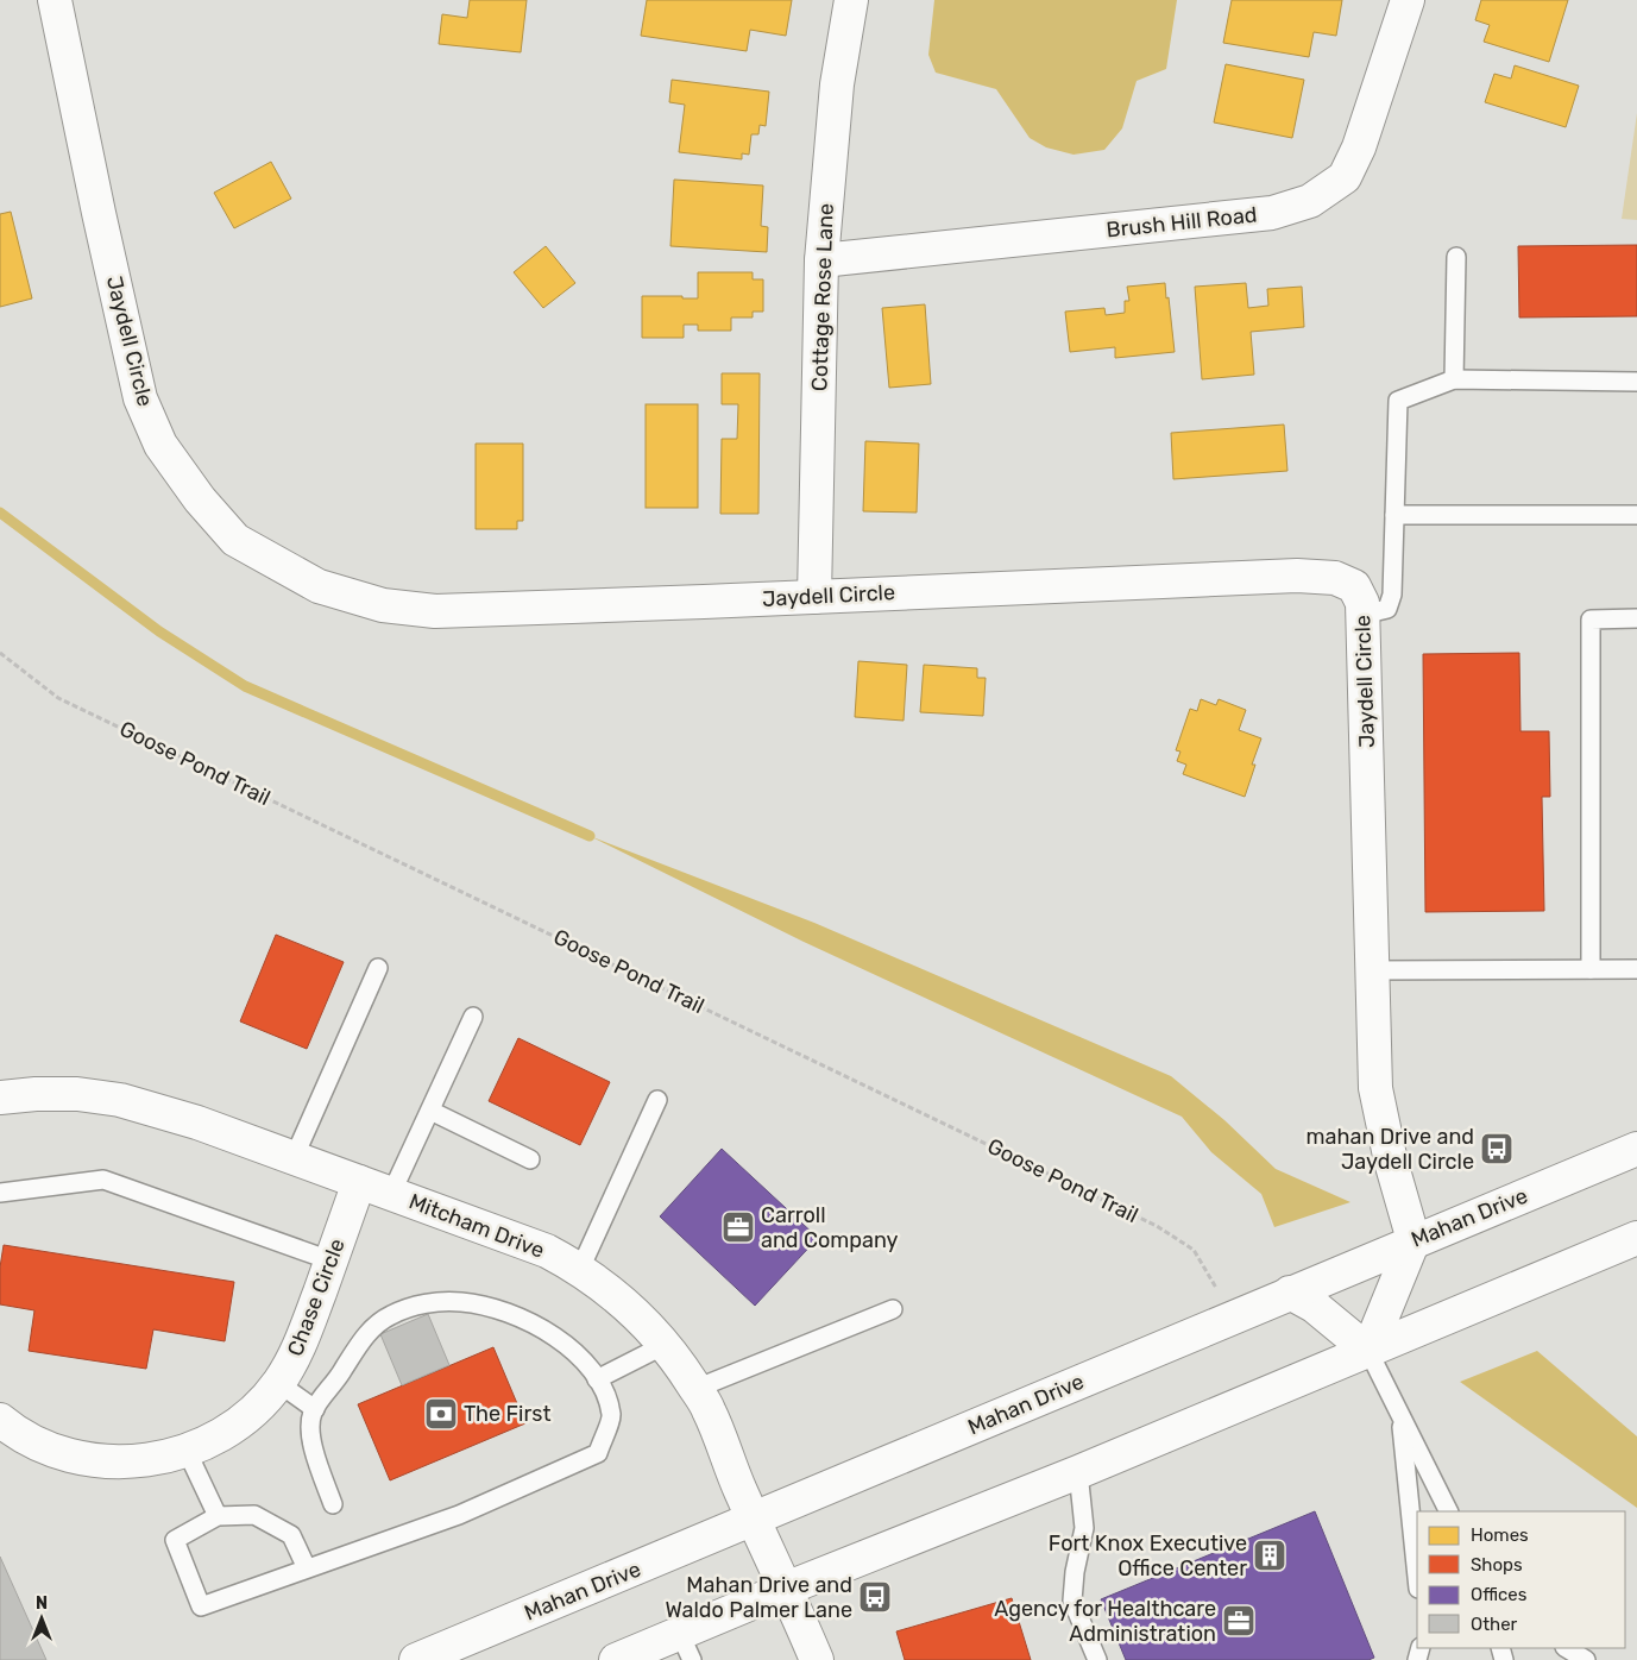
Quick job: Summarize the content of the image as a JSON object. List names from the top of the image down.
{
  "streets": {
    "street": [
      "Brush Hill Road",
      "Cottage Rose Lane",
      "Jaydell Circle",
      "Mahan Drive",
      "Mitcham Drive",
      "Chase Circle"
    ],
    "path": ["Goose Pond Trail"]
  },
  "crossings": [
    ["Brush Hill Road", "Cottage Rose Lane"],
    ["Cottage Rose Lane", "Jaydell Circle"],
    ["Jaydell Circle", "Mahan Drive"],
    ["Goose Pond Trail", "Mahan Drive"],
    ["Mahan Drive", "Mitcham Drive"],
    ["Mitcham Drive", "Chase Circle"]
  ],
  "places": {
    "bus stop": ["mahan Drive and Jaydell Circle", "Mahan Drive and Waldo Palmer Lane"],
    "office": ["Carroll and Company", "Agency for Healthcare Administration"],
    "bank": ["The First"],
    "building": ["Fort Knox Executive Office Center"]
  },
  "legend": [
    "Homes",
    "Shops",
    "Offices",
    "Other"
  ],
  "north": "top"
}
